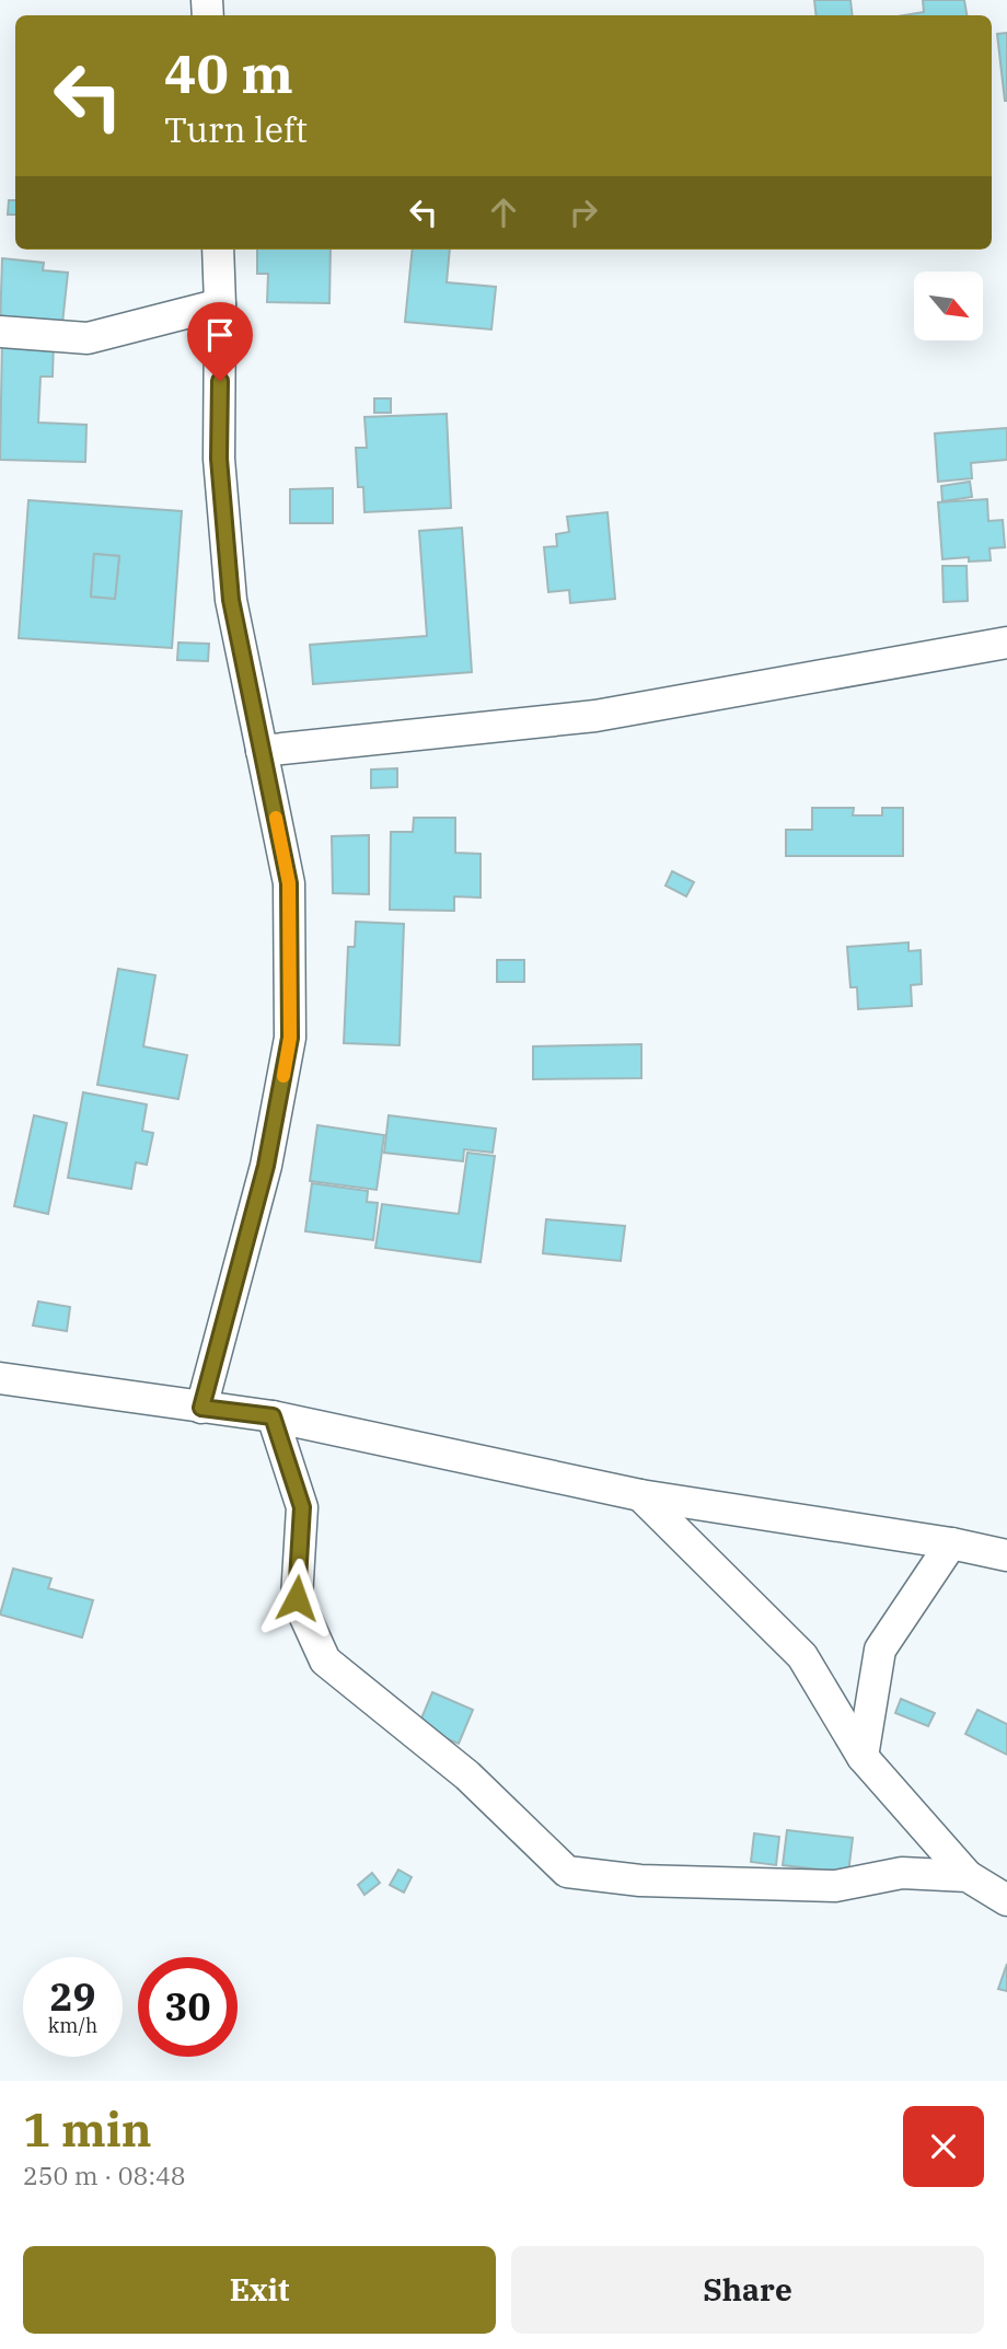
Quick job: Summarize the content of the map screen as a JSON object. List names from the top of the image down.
{
  "north": "bottom right",
  "page": {
    "turn": ["40 m", "Turn left"],
    "speed": "29 km/h",
    "limit": "30",
    "heading": ["1 min", "250 m · 08:48"],
    "buttons": ["Exit", "Share"]
  }
}
